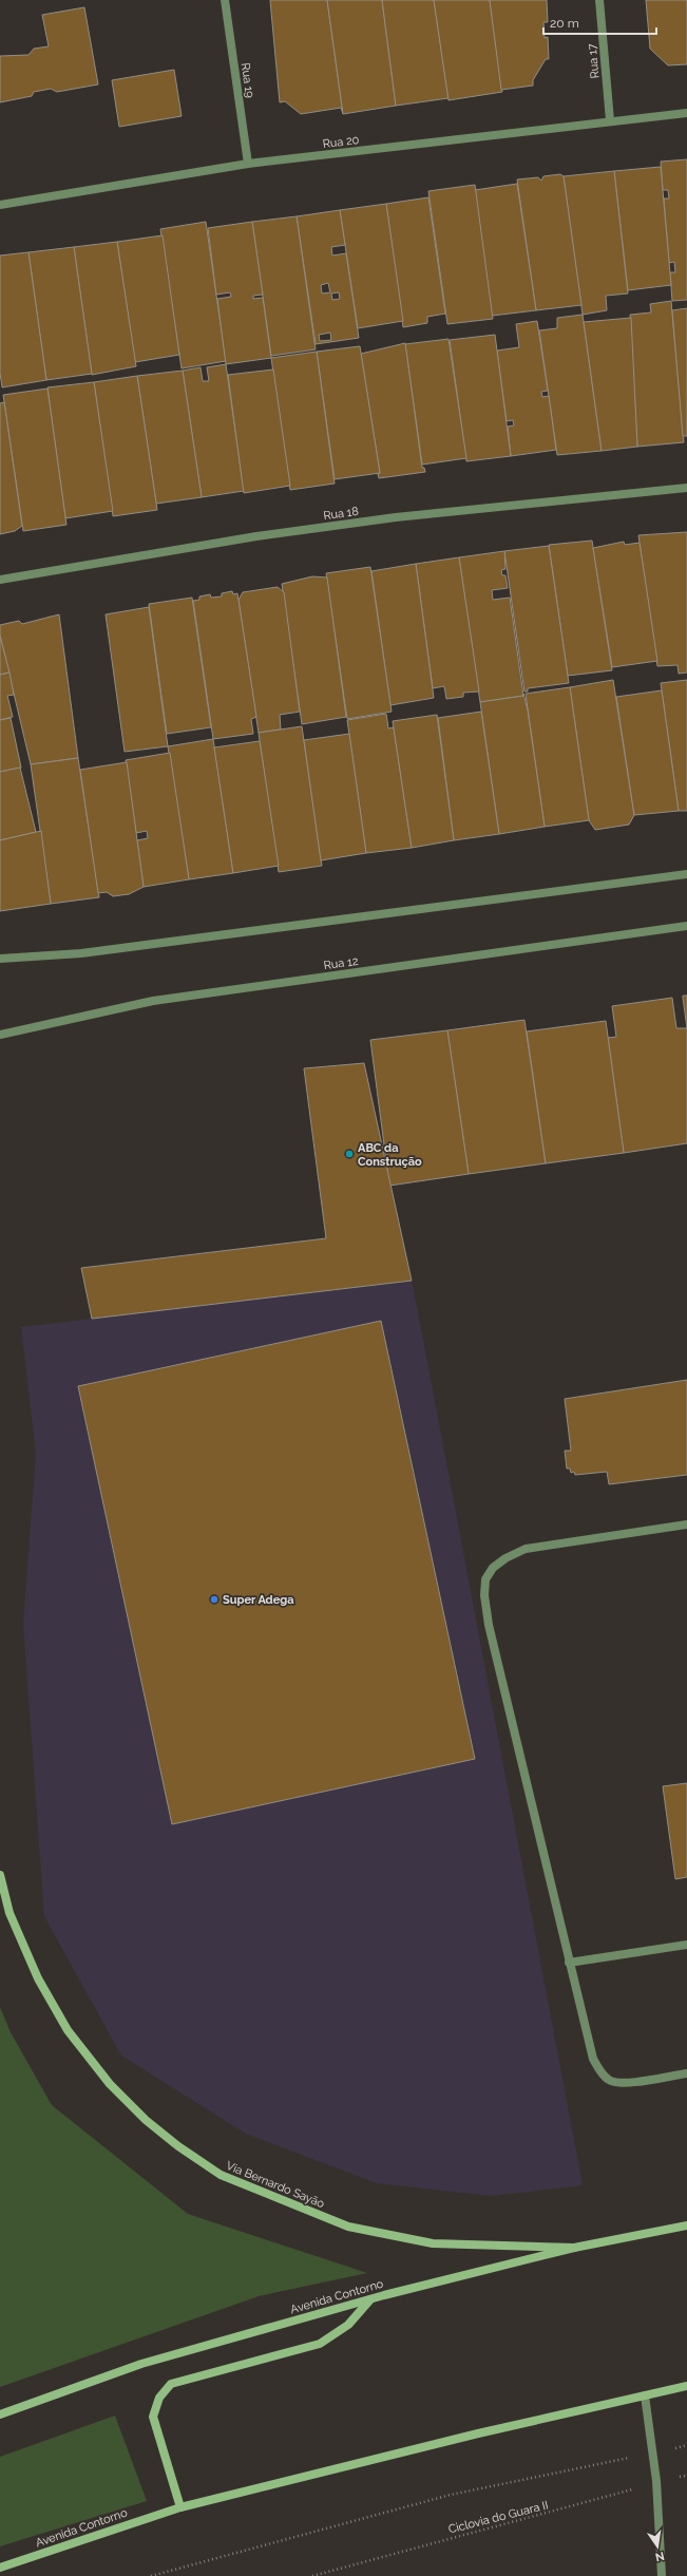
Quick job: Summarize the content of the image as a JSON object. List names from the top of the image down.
{
  "streets": {
    "main road": ["Via Bernardo Sayão", "Avenida Contorno"],
    "street": [
      "Rua 17",
      "Rua 19",
      "Rua 20",
      "Rua 18",
      "Rua 12"
    ],
    "path": ["Ciclovia do Guara II"]
  },
  "crossings": [
    ["Rua 17", "Rua 20"],
    ["Rua 19", "Rua 20"],
    ["Via Bernardo Sayão", "Avenida Contorno"]
  ],
  "places": ["ABC da Construção", "Super Adega"],
  "scale_bar": "20 m",
  "north": "bottom"
}
